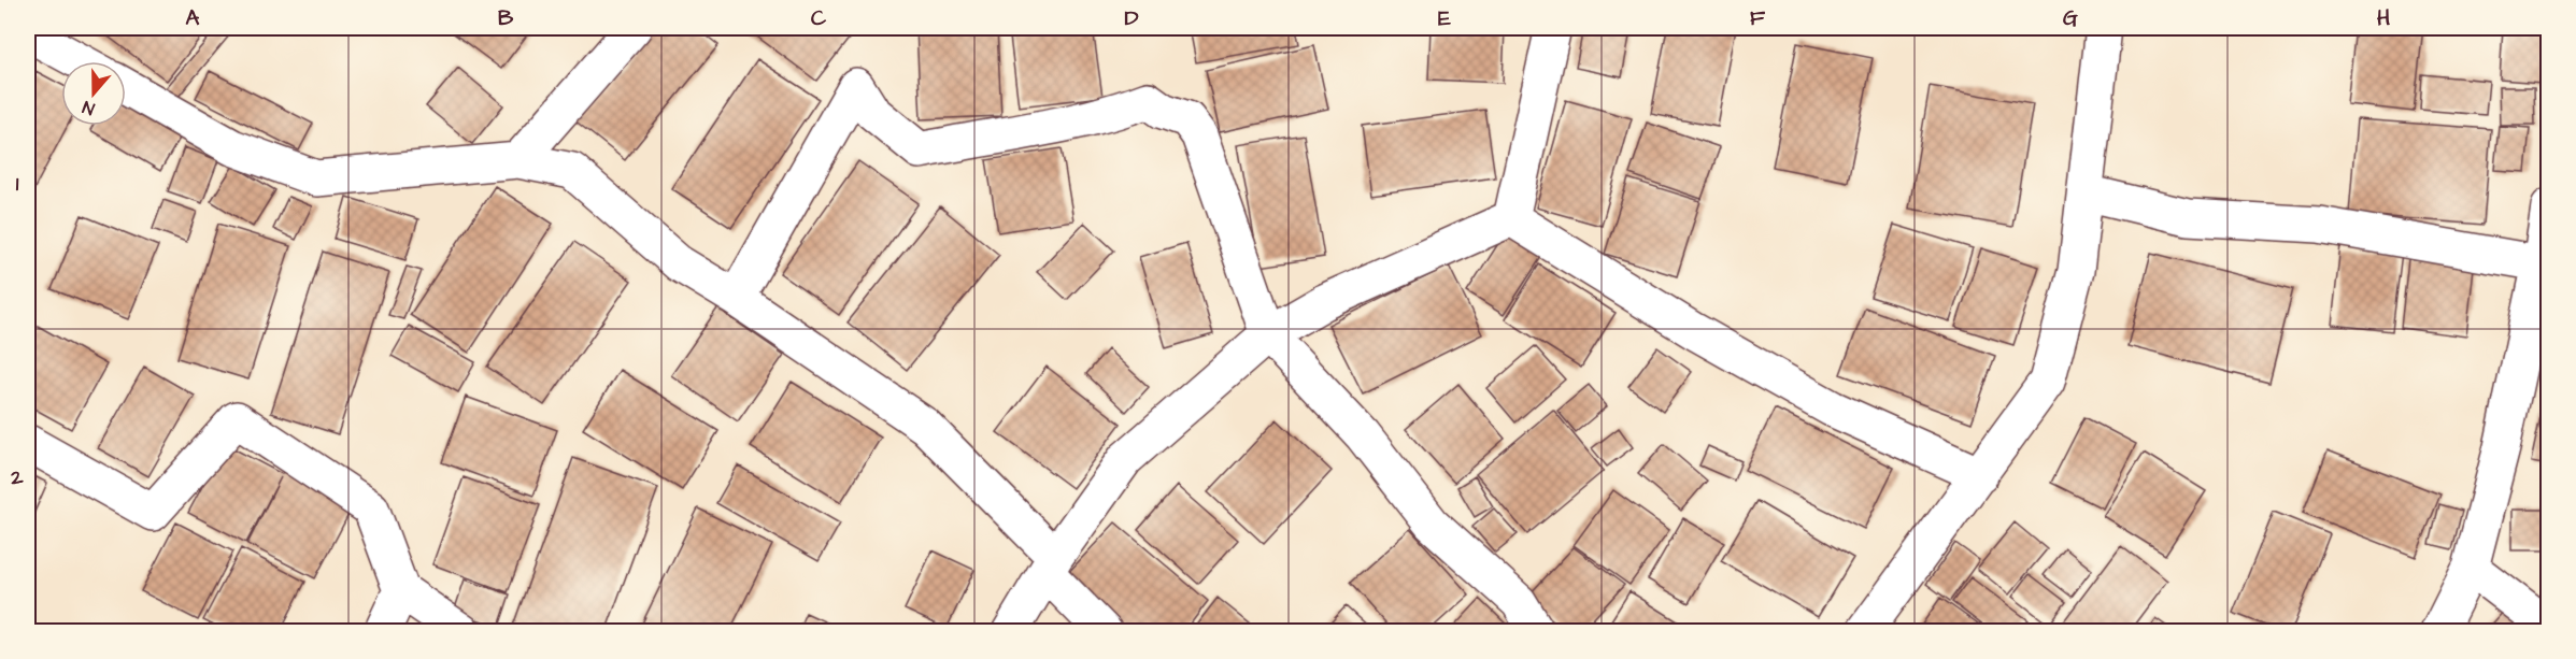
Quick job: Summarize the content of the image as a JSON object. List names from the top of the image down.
{
  "north": "bottom",
  "grid": {
    "columns": [
      "A",
      "B",
      "C",
      "D",
      "E",
      "F",
      "G",
      "H"
    ],
    "rows": ["1", "2"]
  }
}
